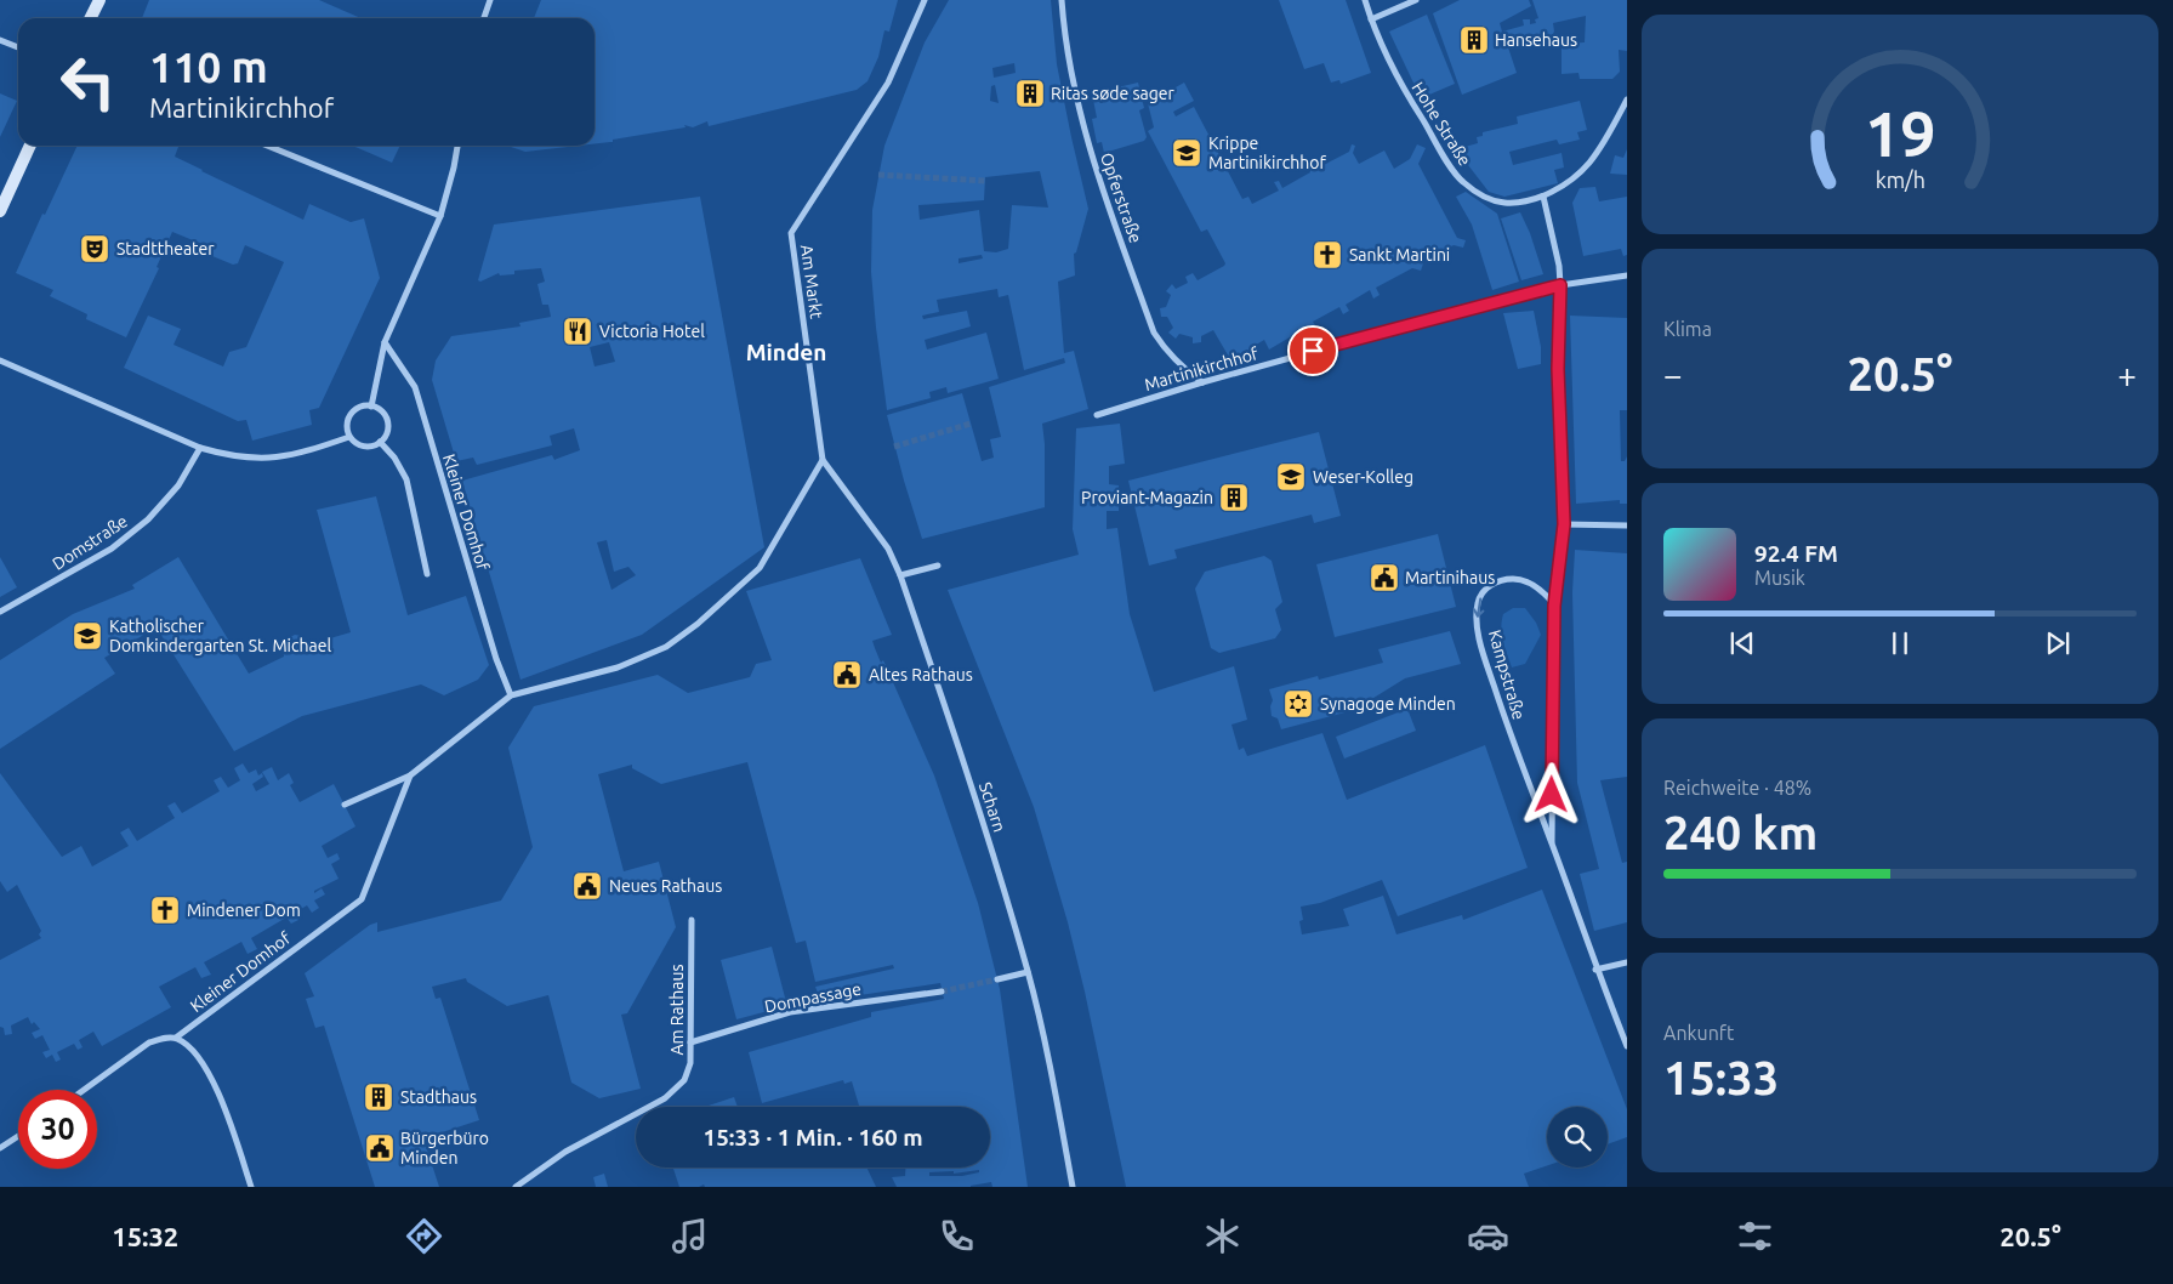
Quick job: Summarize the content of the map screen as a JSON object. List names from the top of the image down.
{
  "streets": {
    "street": [
      "Hohe Straße",
      "Opferstraße",
      "Am Markt",
      "Martinikirchhof",
      "Kleiner Domhof",
      "Domstraße",
      "Kampstraße",
      "Scharn",
      "Dompassage",
      "Am Rathaus"
    ]
  },
  "crossings": [
    ["Hohe Straße", "Kampstraße"],
    ["Opferstraße", "Martinikirchhof"],
    ["Am Markt", "Scharn"],
    ["Martinikirchhof", "Kampstraße"],
    ["Dompassage", "Am Rathaus"]
  ],
  "districts": ["Minden"],
  "places": {
    "building": [
      "Hansehaus",
      "Ritas søde sager",
      "Proviant-Magazin",
      "Stadthaus"
    ],
    "school or university": ["Krippe Martinikirchhof", "Weser-Kolleg", "Katholischer Domkindergarten St. Michael"],
    "theatre": ["Stadttheater"],
    "church": ["Sankt Martini", "Mindener Dom"],
    "restaurant": ["Victoria Hotel"],
    "public building": [
      "Martinihaus",
      "Altes Rathaus",
      "Neues Rathaus",
      "Bürgerbüro Minden"
    ],
    "synagogue": ["Synagoge Minden"]
  },
  "page": {
    "turn": ["110 m", "Martinikirchhof"],
    "tile": [
      "Klima",
      ["Reichweite · 48%", "240 km"],
      ["Ankunft", "15:33"]
    ],
    "heat": ["−", "20.5°", "+"],
    "song": ["92.4 FM", "Musik"],
    "limit": "30",
    "trip": "15:33 · 1 Min. · 160 m",
    "tabs": ["15:32", "20.5°"],
    "gauge": ["19", "km/h"]
  }
}
